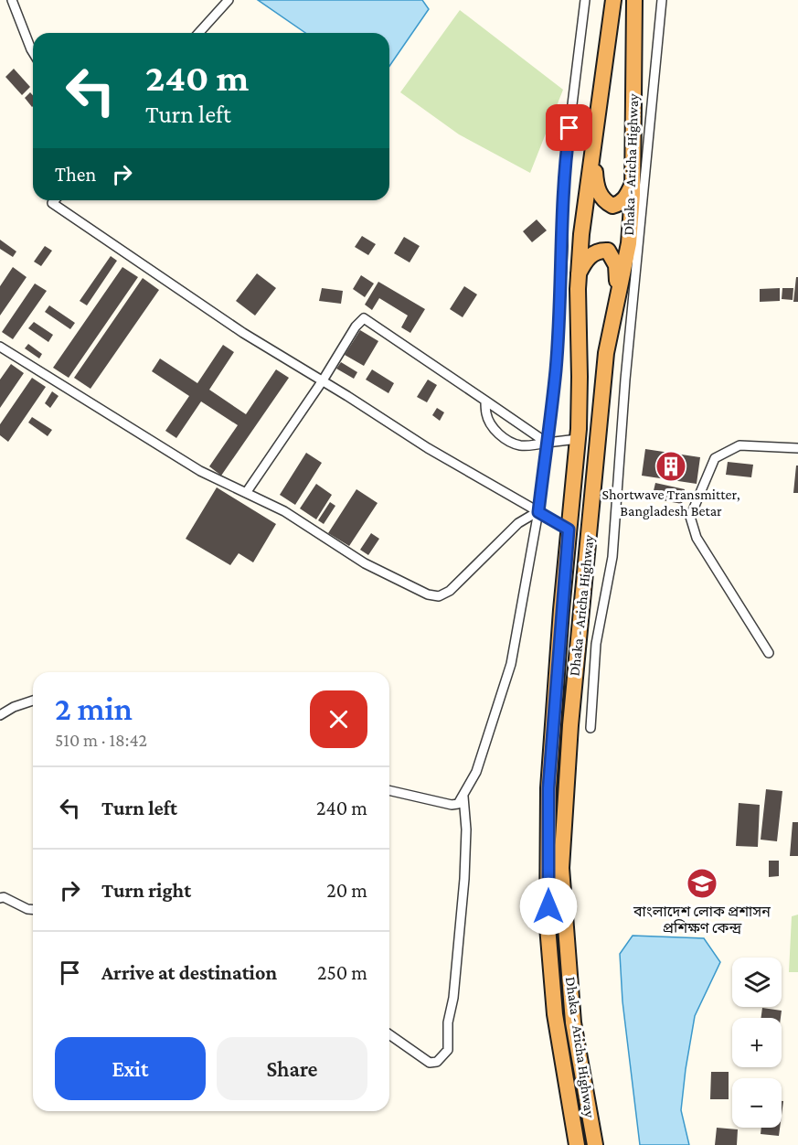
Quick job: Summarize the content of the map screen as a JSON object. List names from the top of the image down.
{
  "streets": {
    "highway": ["Dhaka - Aricha Highway"]
  },
  "places": {
    "building": ["Shortwave Transmitter, Bangladesh Betar"],
    "school or university": ["বাংলাদেশ লোক প্রশাসন প্রশিক্ষণ কেন্দ্র"]
  },
  "page": {
    "turn": ["240 m", "Turn left"],
    "then": "Then",
    "heading": ["2 min", "510 m · 18:42"],
    "list": [
      {
        "name": "Turn left",
        "value": "240 m"
      },
      {
        "name": "Turn right",
        "value": "20 m"
      },
      {
        "name": "Arrive at destination",
        "value": "250 m"
      }
    ],
    "map_buttons": ["+", "−"],
    "buttons": ["Exit", "Share"]
  }
}
